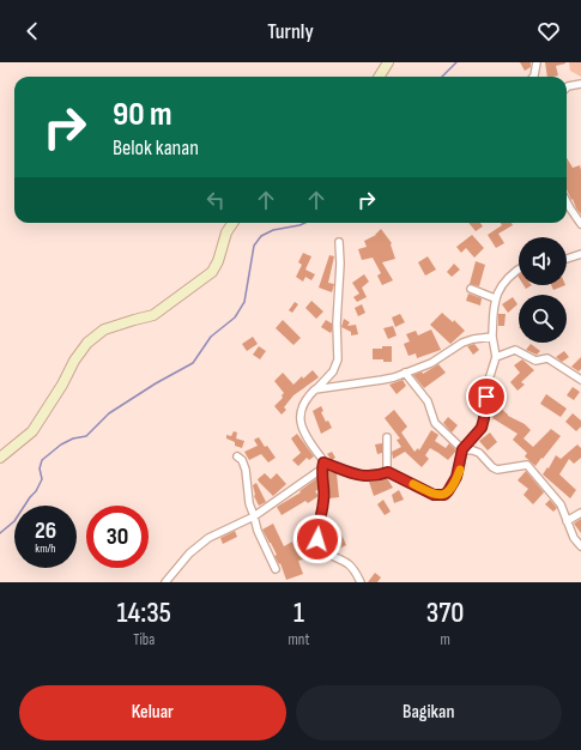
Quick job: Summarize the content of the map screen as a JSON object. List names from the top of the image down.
{
  "page": {
    "header": "Turnly",
    "turn": ["90 m", "Belok kanan"],
    "speed": "26 km/h",
    "limit": "30",
    "eta": [
      "14:35",
      "Tiba",
      "1",
      "mnt",
      "370",
      "m"
    ],
    "buttons": ["Keluar", "Bagikan"]
  }
}
